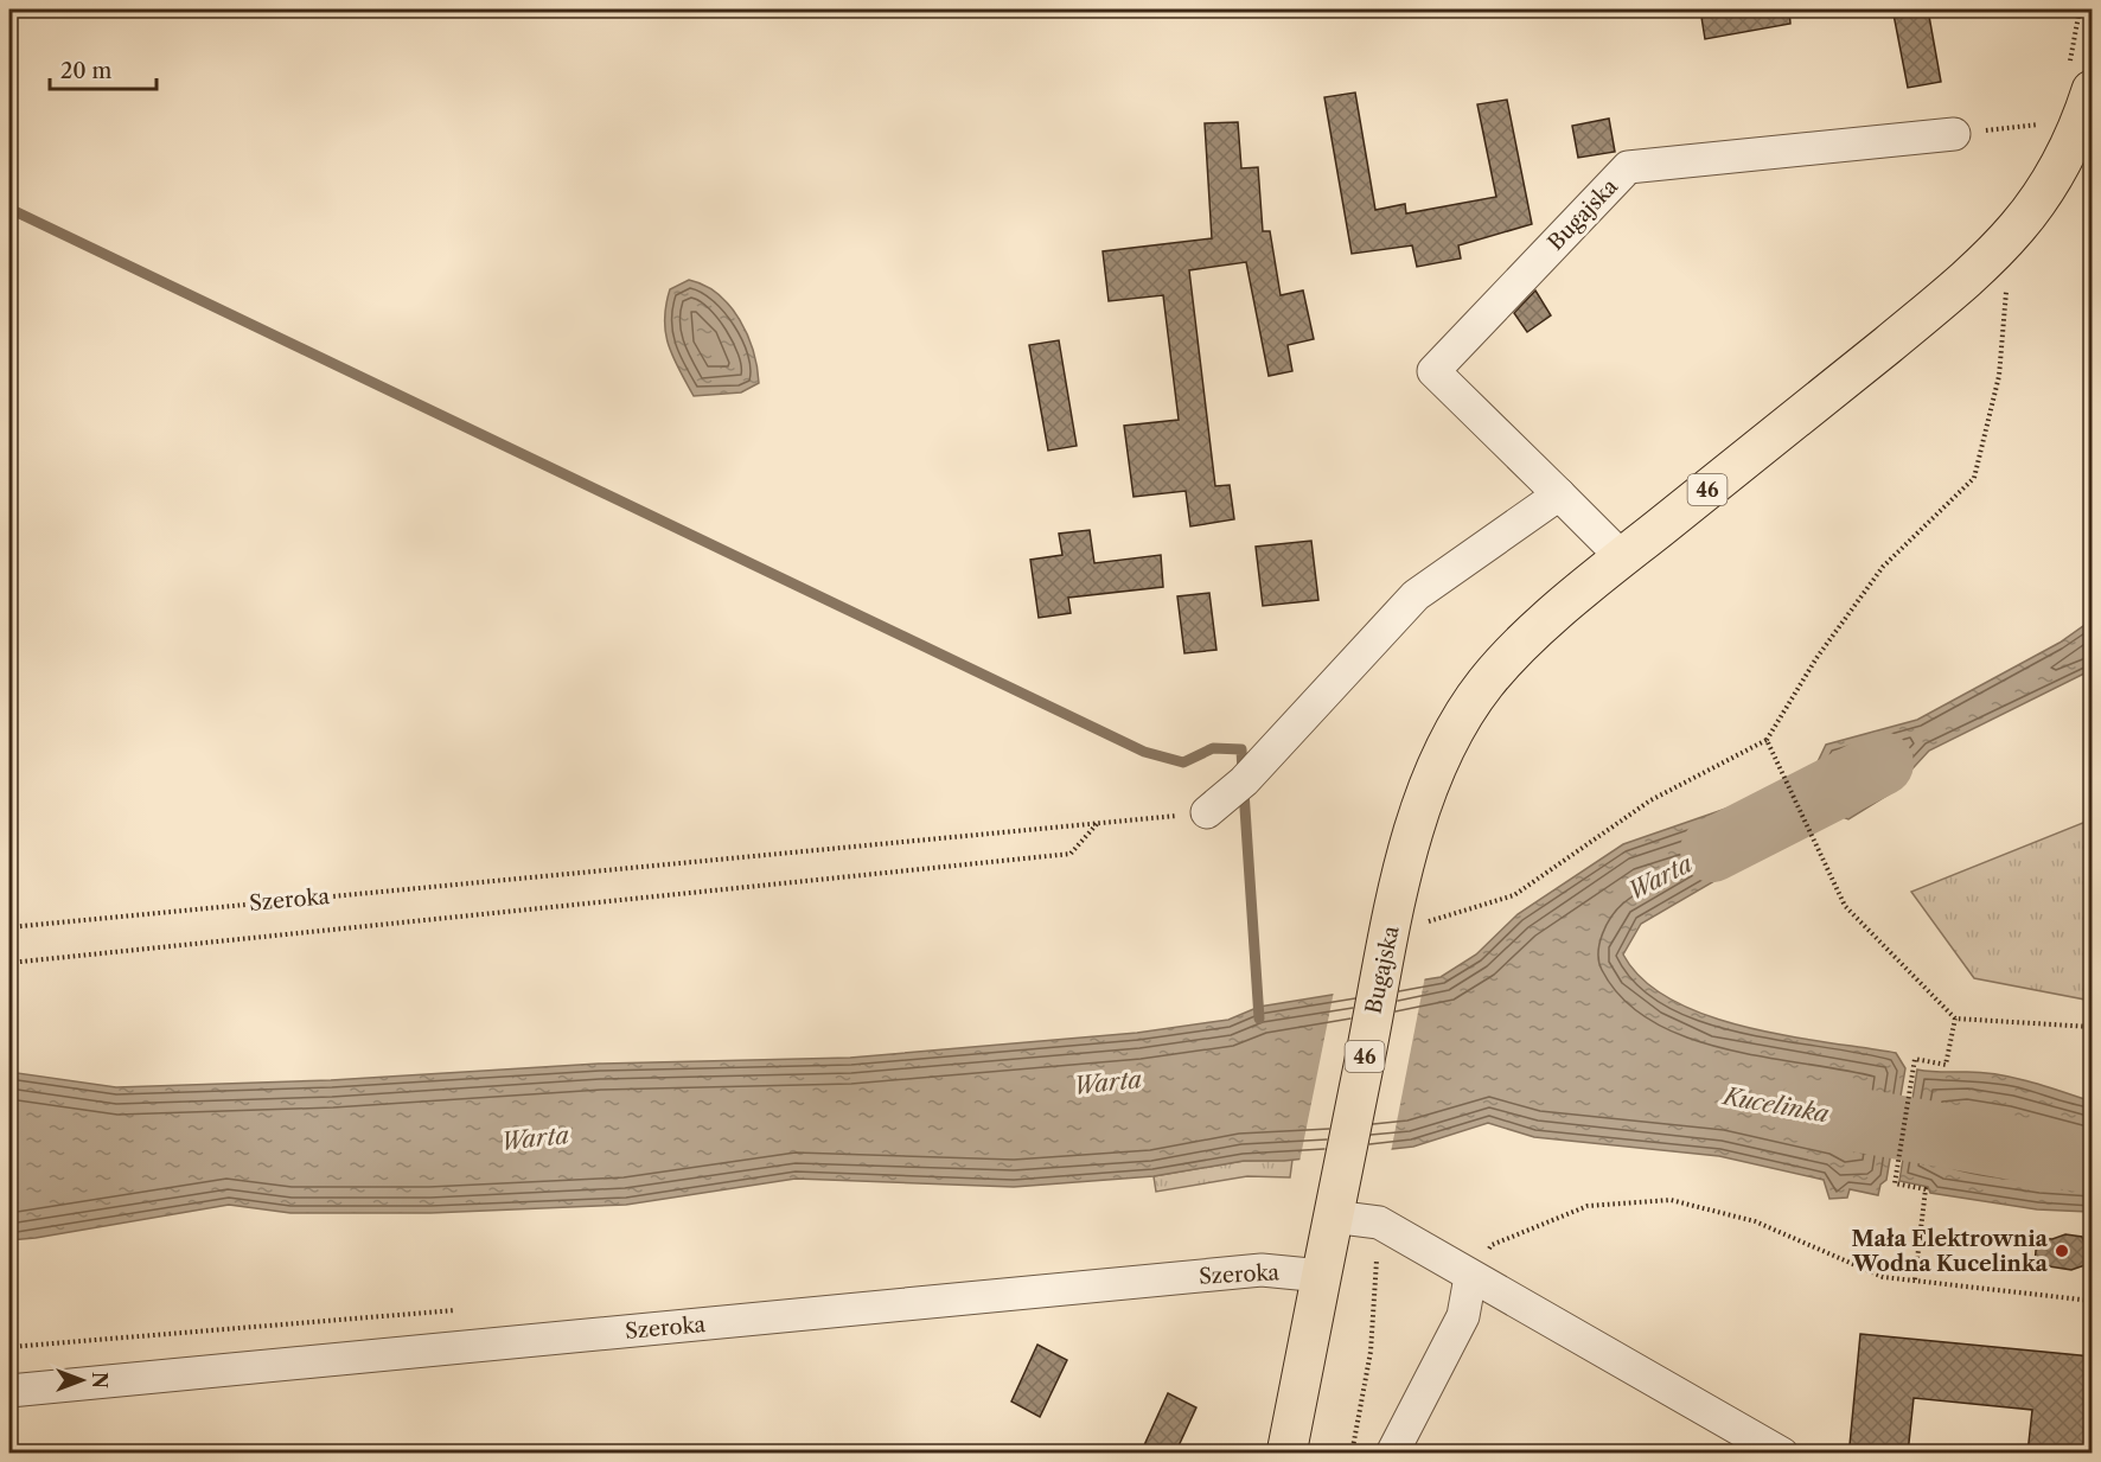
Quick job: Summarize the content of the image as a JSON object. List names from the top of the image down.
{
  "streets": {
    "main road": ["Bugajska", "46"],
    "street": ["Szeroka"]
  },
  "crossings": [
    ["Bugajska", "Szeroka"]
  ],
  "water": ["Warta", "Kucelinka"],
  "places": ["Mała Elektrownia Wodna Kucelinka"],
  "scale_bar": "20 m",
  "north": "right"
}
